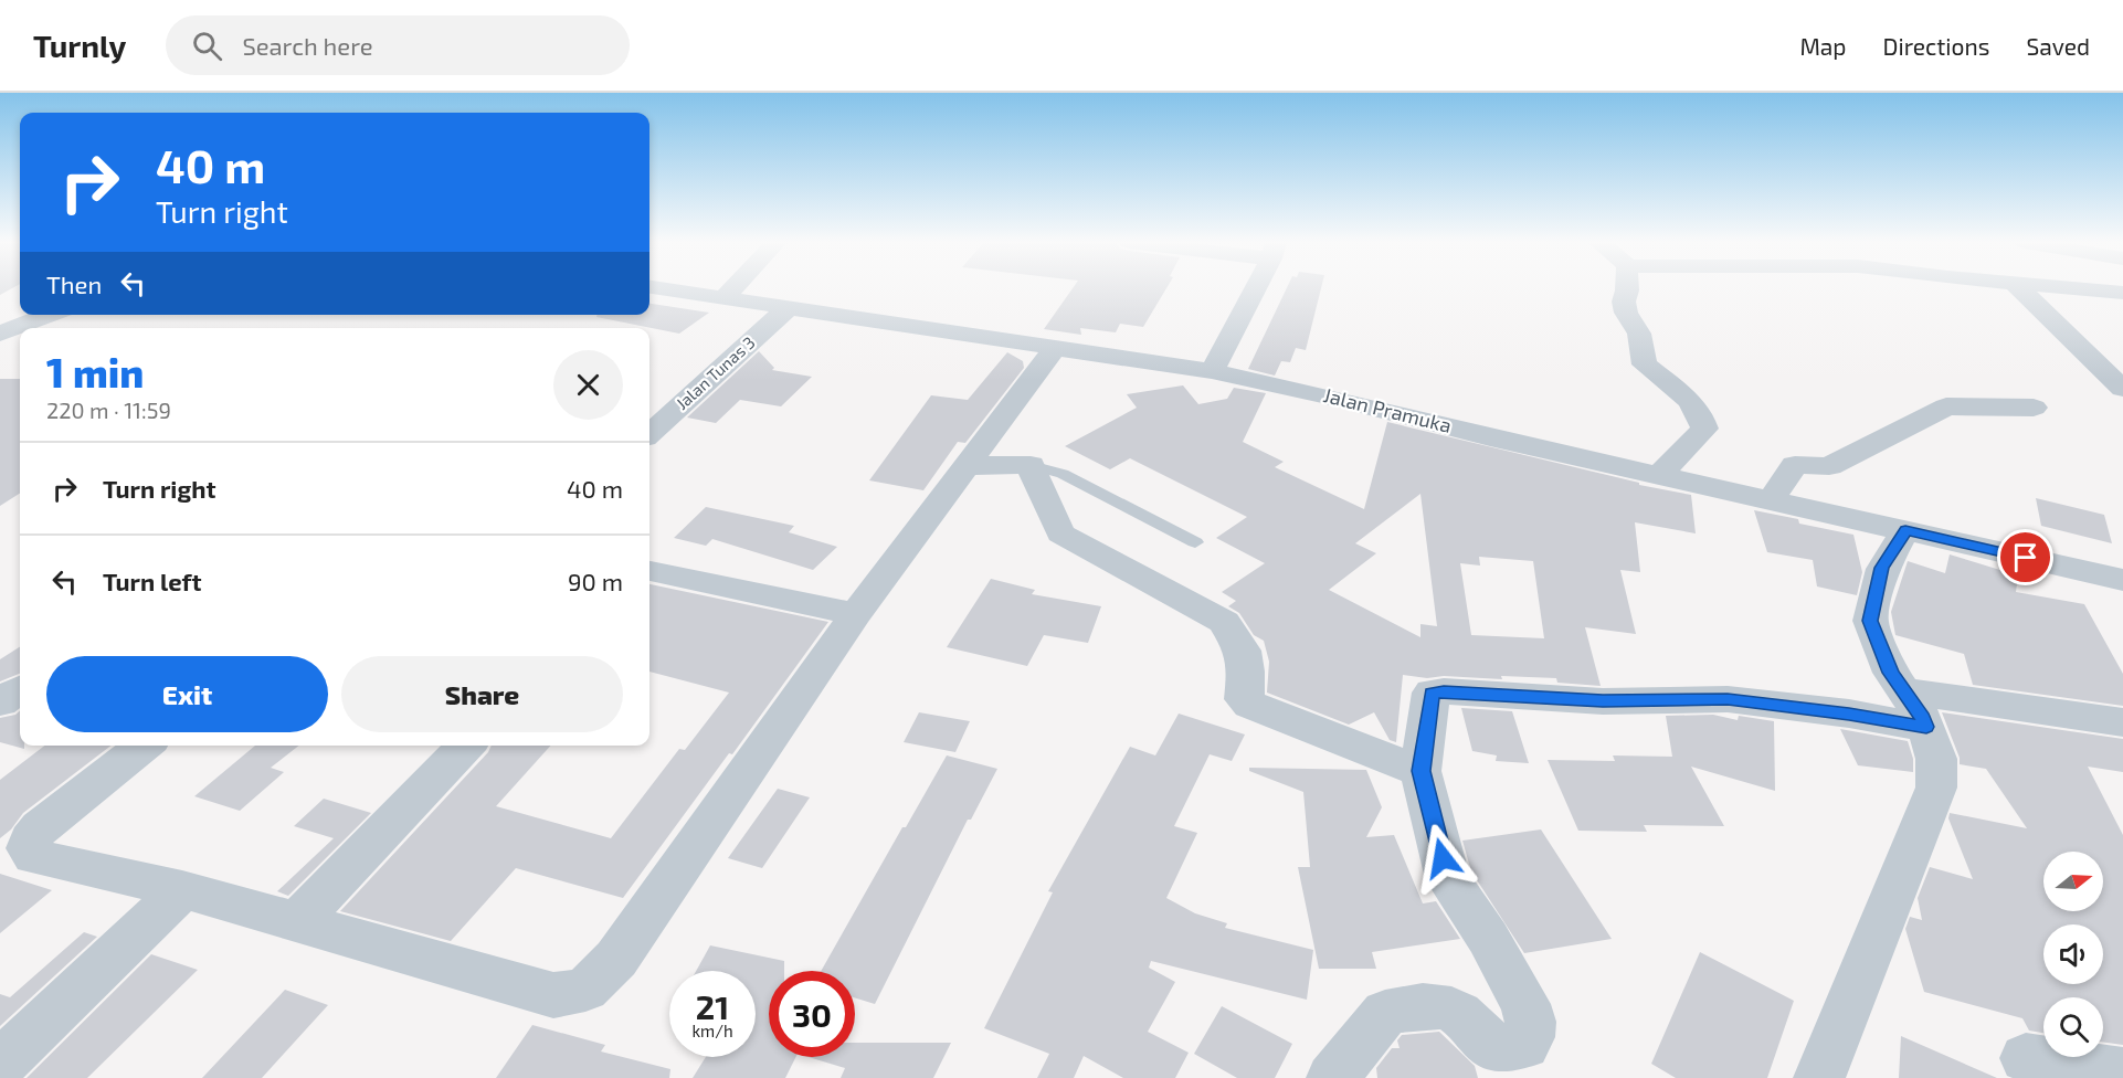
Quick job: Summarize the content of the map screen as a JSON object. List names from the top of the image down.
{
  "streets": {
    "street": ["Jalan Tunas 3", "Jalan Pramuka"]
  },
  "crossings": [
    ["Jalan Tunas 3", "Jalan Pramuka"]
  ],
  "north": "right",
  "page": {
    "header": "Turnly",
    "search": "Search here",
    "nav": ["Map", "Directions", "Saved"],
    "turn": ["40 m", "Turn right"],
    "then": "Then",
    "heading": ["1 min", "220 m · 11:59"],
    "list": [
      {
        "name": "Turn right",
        "value": "40 m"
      },
      {
        "name": "Turn left",
        "value": "90 m"
      }
    ],
    "buttons": ["Exit", "Share"],
    "speed": "21 km/h",
    "limit": "30"
  }
}
